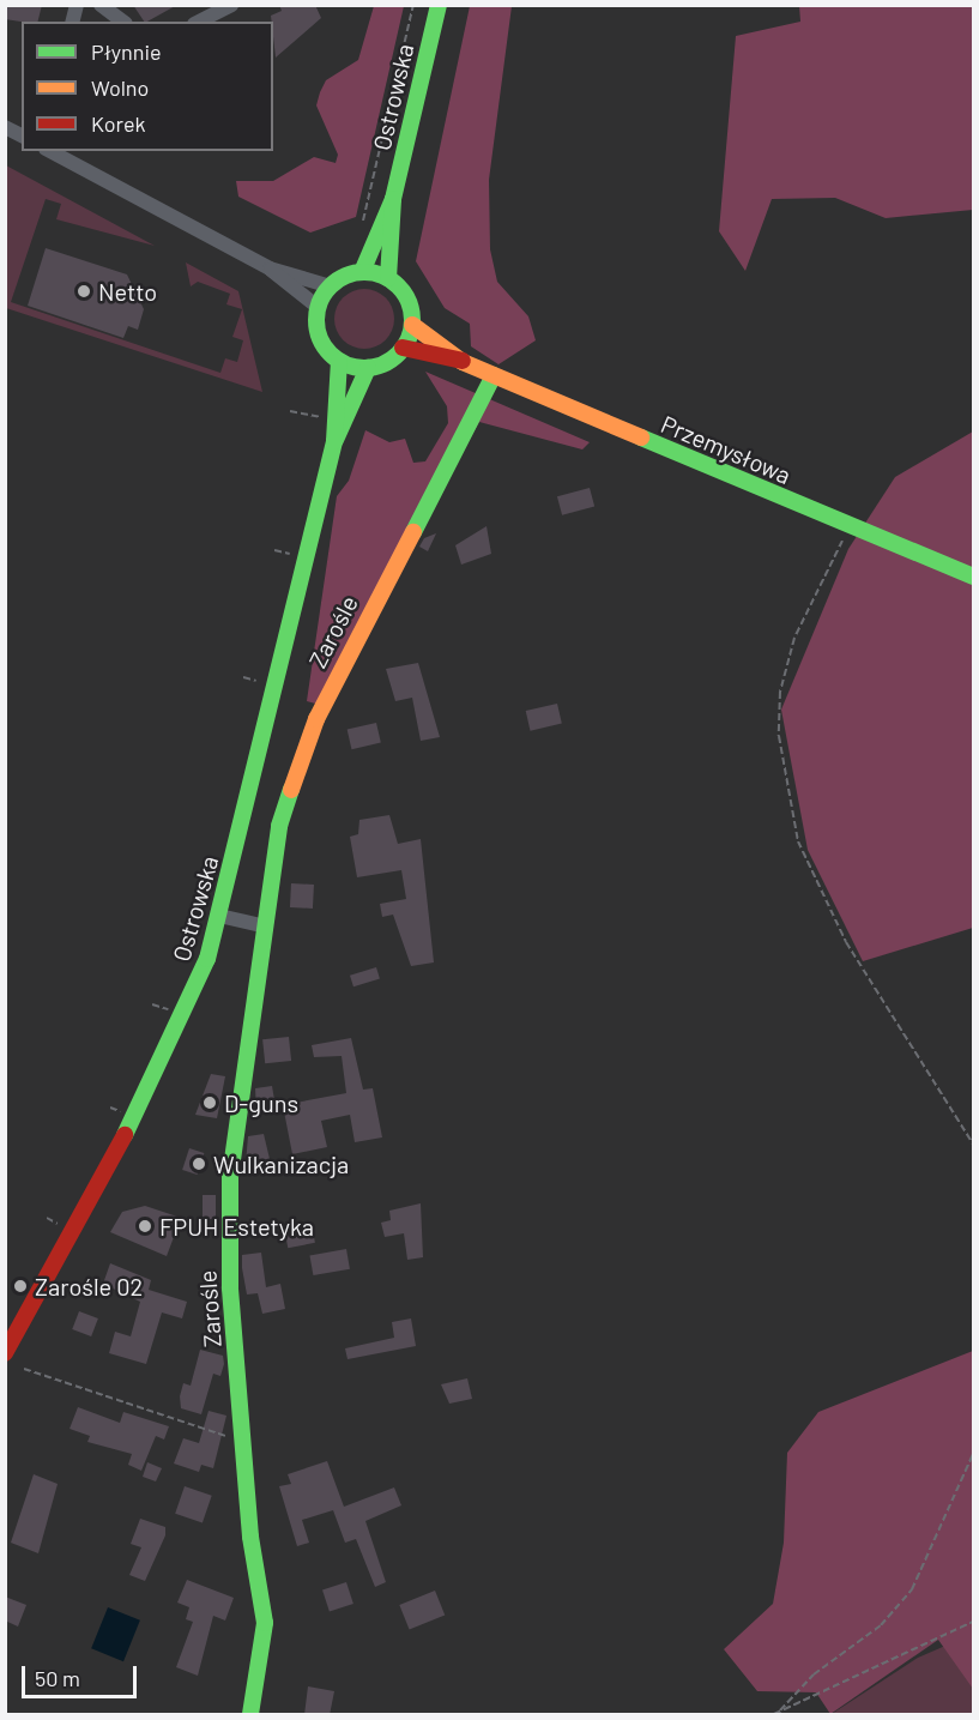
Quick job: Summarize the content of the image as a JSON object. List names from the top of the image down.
{
  "streets": {
    "street": ["Ostrowska", "Przemysłowa", "Zarośle"]
  },
  "crossings": [
    ["Ostrowska", "Przemysłowa"],
    ["Przemysłowa", "Zarośle"]
  ],
  "places": [
    "Netto",
    "D-guns",
    "Wulkanizacja",
    "FPUH Estetyka",
    "Zarośle 02"
  ],
  "legend": ["Płynnie", "Wolno", "Korek"],
  "scale_bar": "50 m"
}
